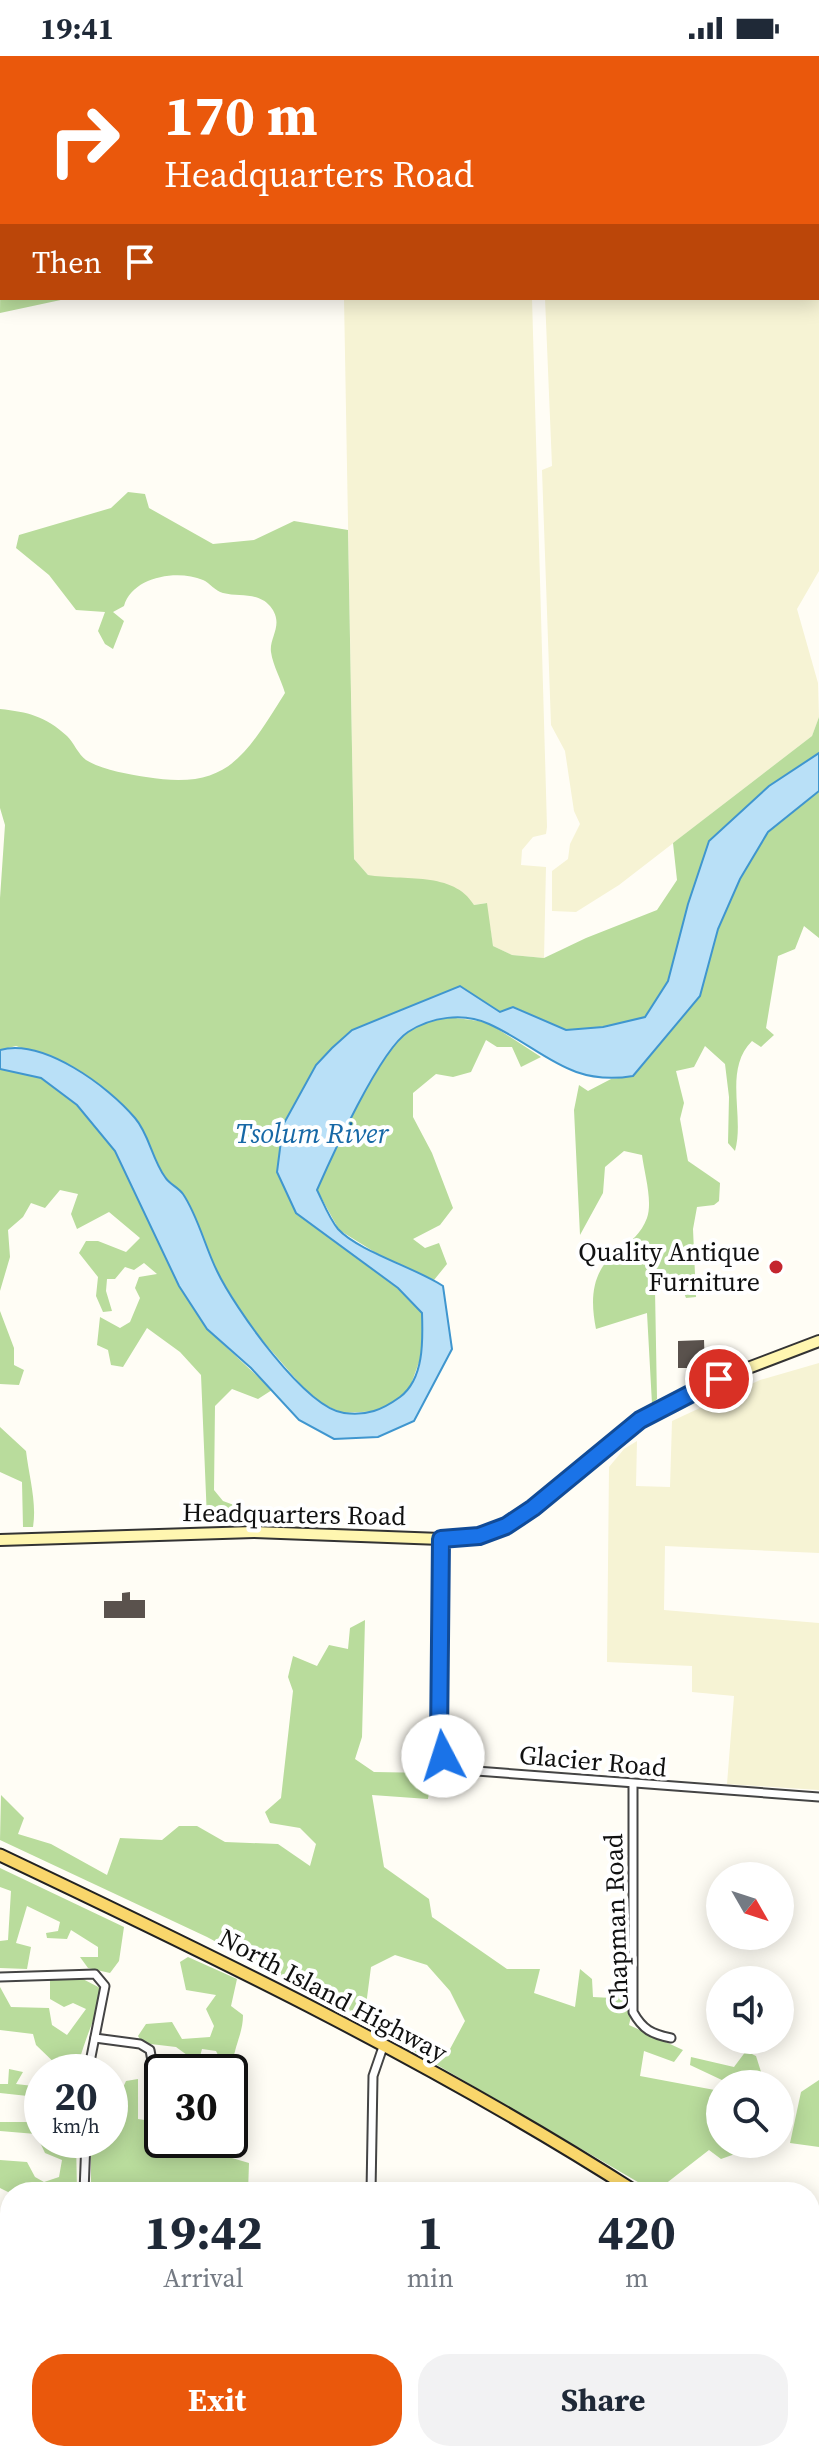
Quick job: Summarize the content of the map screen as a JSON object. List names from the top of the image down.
{
  "streets": {
    "main road": ["Headquarters Road", "North Island Highway"],
    "street": ["Glacier Road", "Chapman Road"]
  },
  "crossings": [
    ["Headquarters Road", "Glacier Road"],
    ["Glacier Road", "Chapman Road"]
  ],
  "water": ["Tsolum River"],
  "places": ["Quality Antique Furniture"],
  "north": "bottom right",
  "page": {
    "status": "19:41",
    "turn": ["170 m", "Headquarters Road"],
    "then": "Then",
    "speed": "20 km/h",
    "limit": "30",
    "eta": [
      "19:42",
      "Arrival",
      "1",
      "min",
      "420",
      "m"
    ],
    "buttons": ["Exit", "Share"]
  }
}
